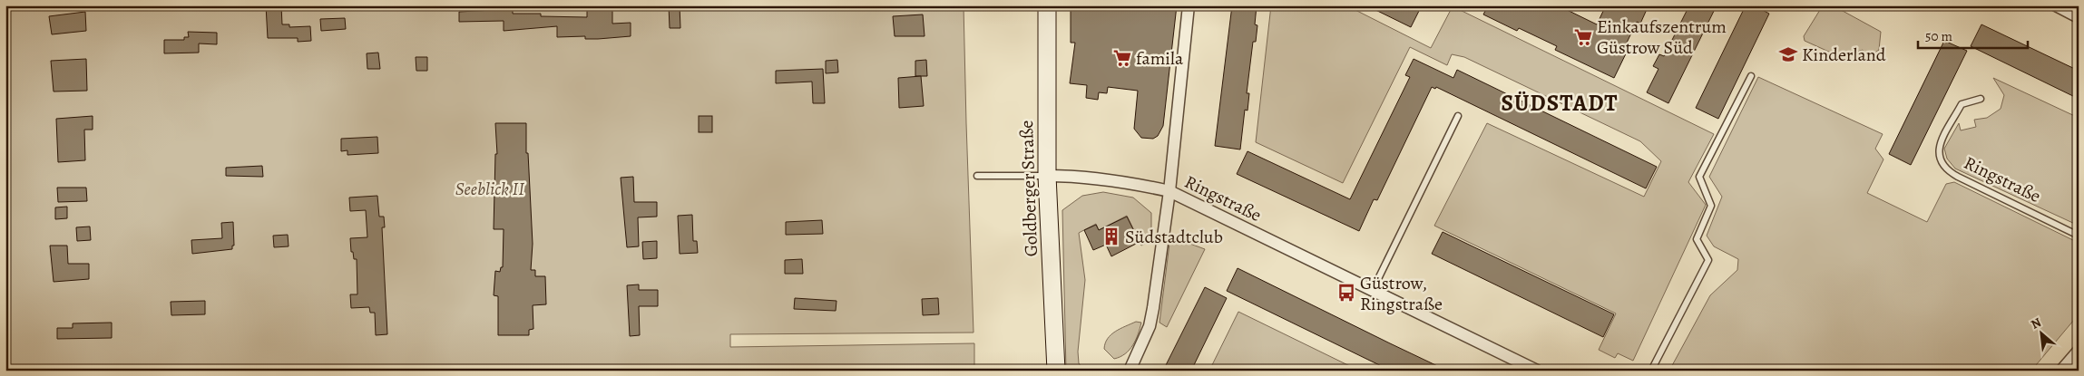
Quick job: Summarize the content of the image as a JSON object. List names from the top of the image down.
{
  "streets": {
    "main road": ["Goldberger Straße"],
    "street": ["Ringstraße"]
  },
  "crossings": [
    ["Ringstraße", "Goldberger Straße"]
  ],
  "districts": ["SÜDSTADT"],
  "parks": ["Seeblick II"],
  "places": {
    "supermarket": ["Einkaufszentrum Güstrow Süd", "famila"],
    "school or university": ["Kinderland"],
    "building": ["Südstadtclub"],
    "bus stop": ["Güstrow, Ringstraße"]
  },
  "scale_bar": "50 m",
  "north": "top left"
}
